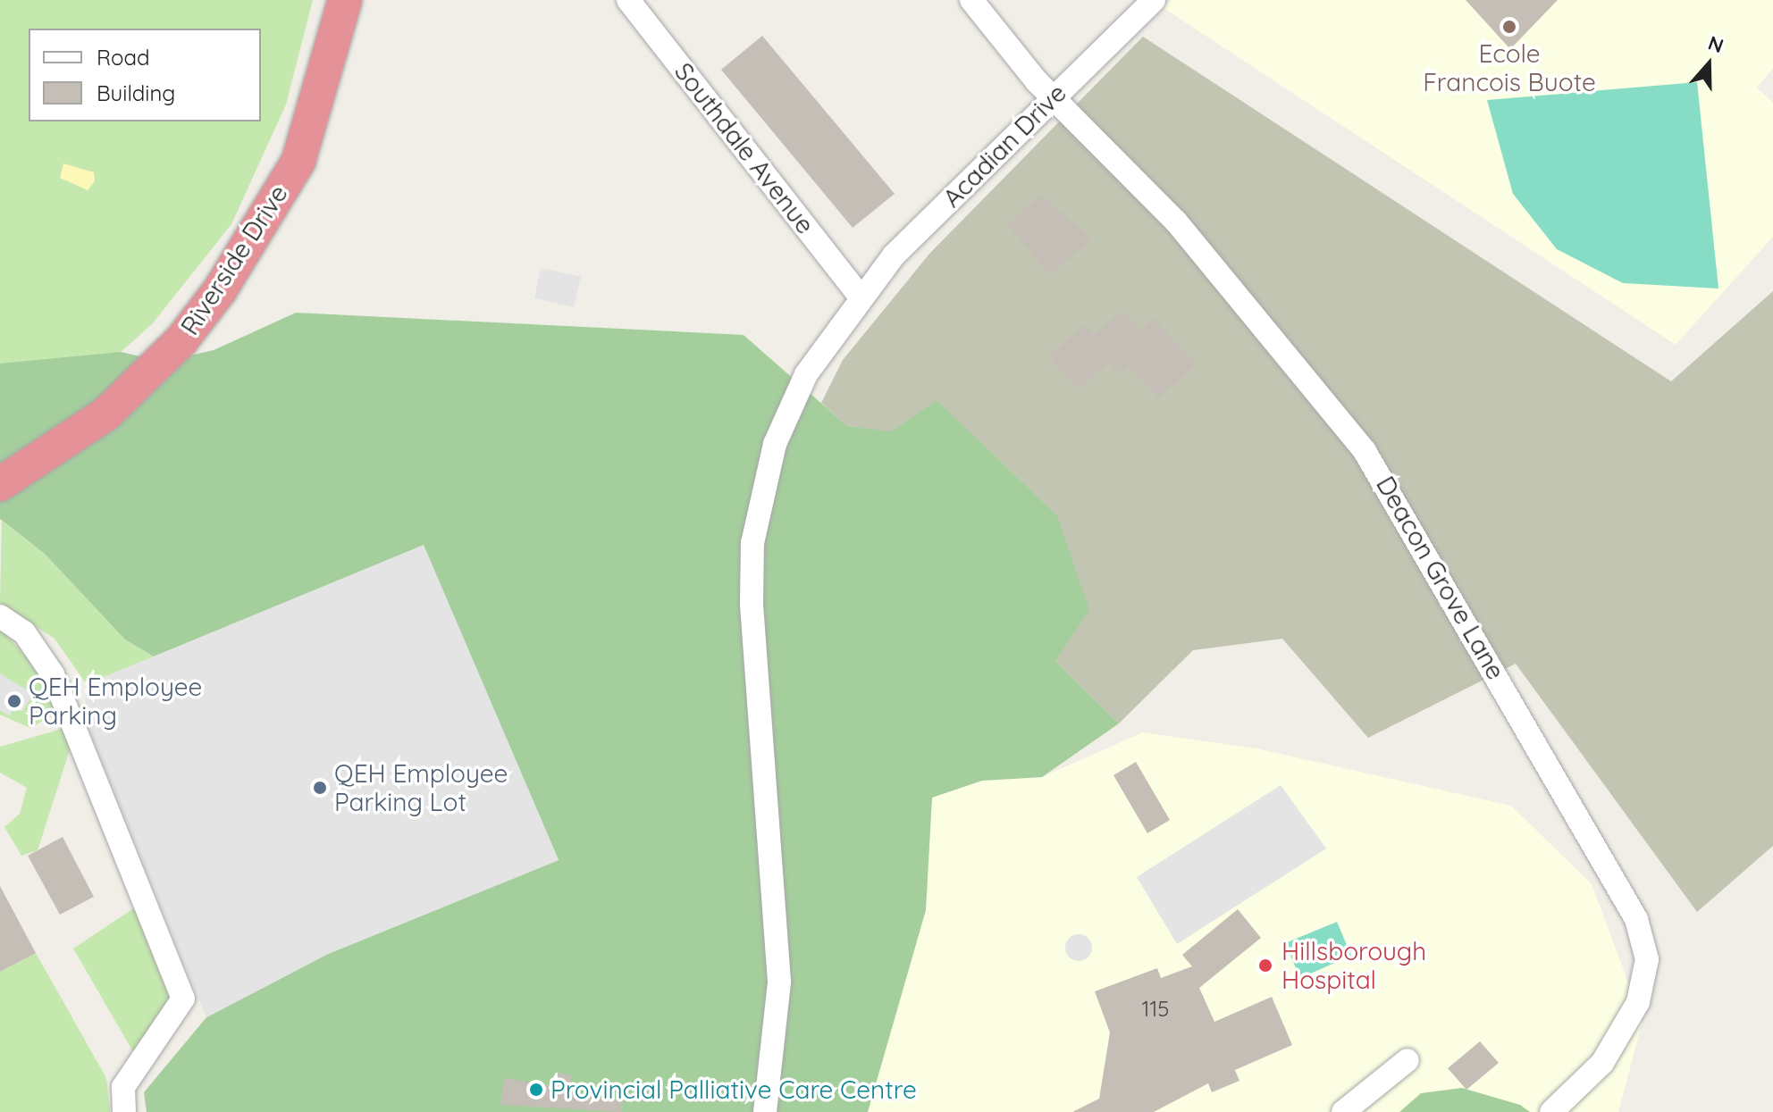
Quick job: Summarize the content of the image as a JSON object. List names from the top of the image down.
{
  "streets": {
    "highway": ["Riverside Drive"],
    "street": ["Acadian Drive", "Southdale Avenue", "Deacon Grove Lane"]
  },
  "crossings": [
    ["Acadian Drive", "Southdale Avenue"],
    ["Acadian Drive", "Deacon Grove Lane"]
  ],
  "places": [
    "Ecole Francois Buote",
    "QEH Employee Parking",
    "QEH Employee Parking Lot",
    "Hillsborough Hospital",
    "Provincial Palliative Care Centre"
  ],
  "house_numbers": ["115"],
  "legend": ["Road", "Building"],
  "north": "top"
}
